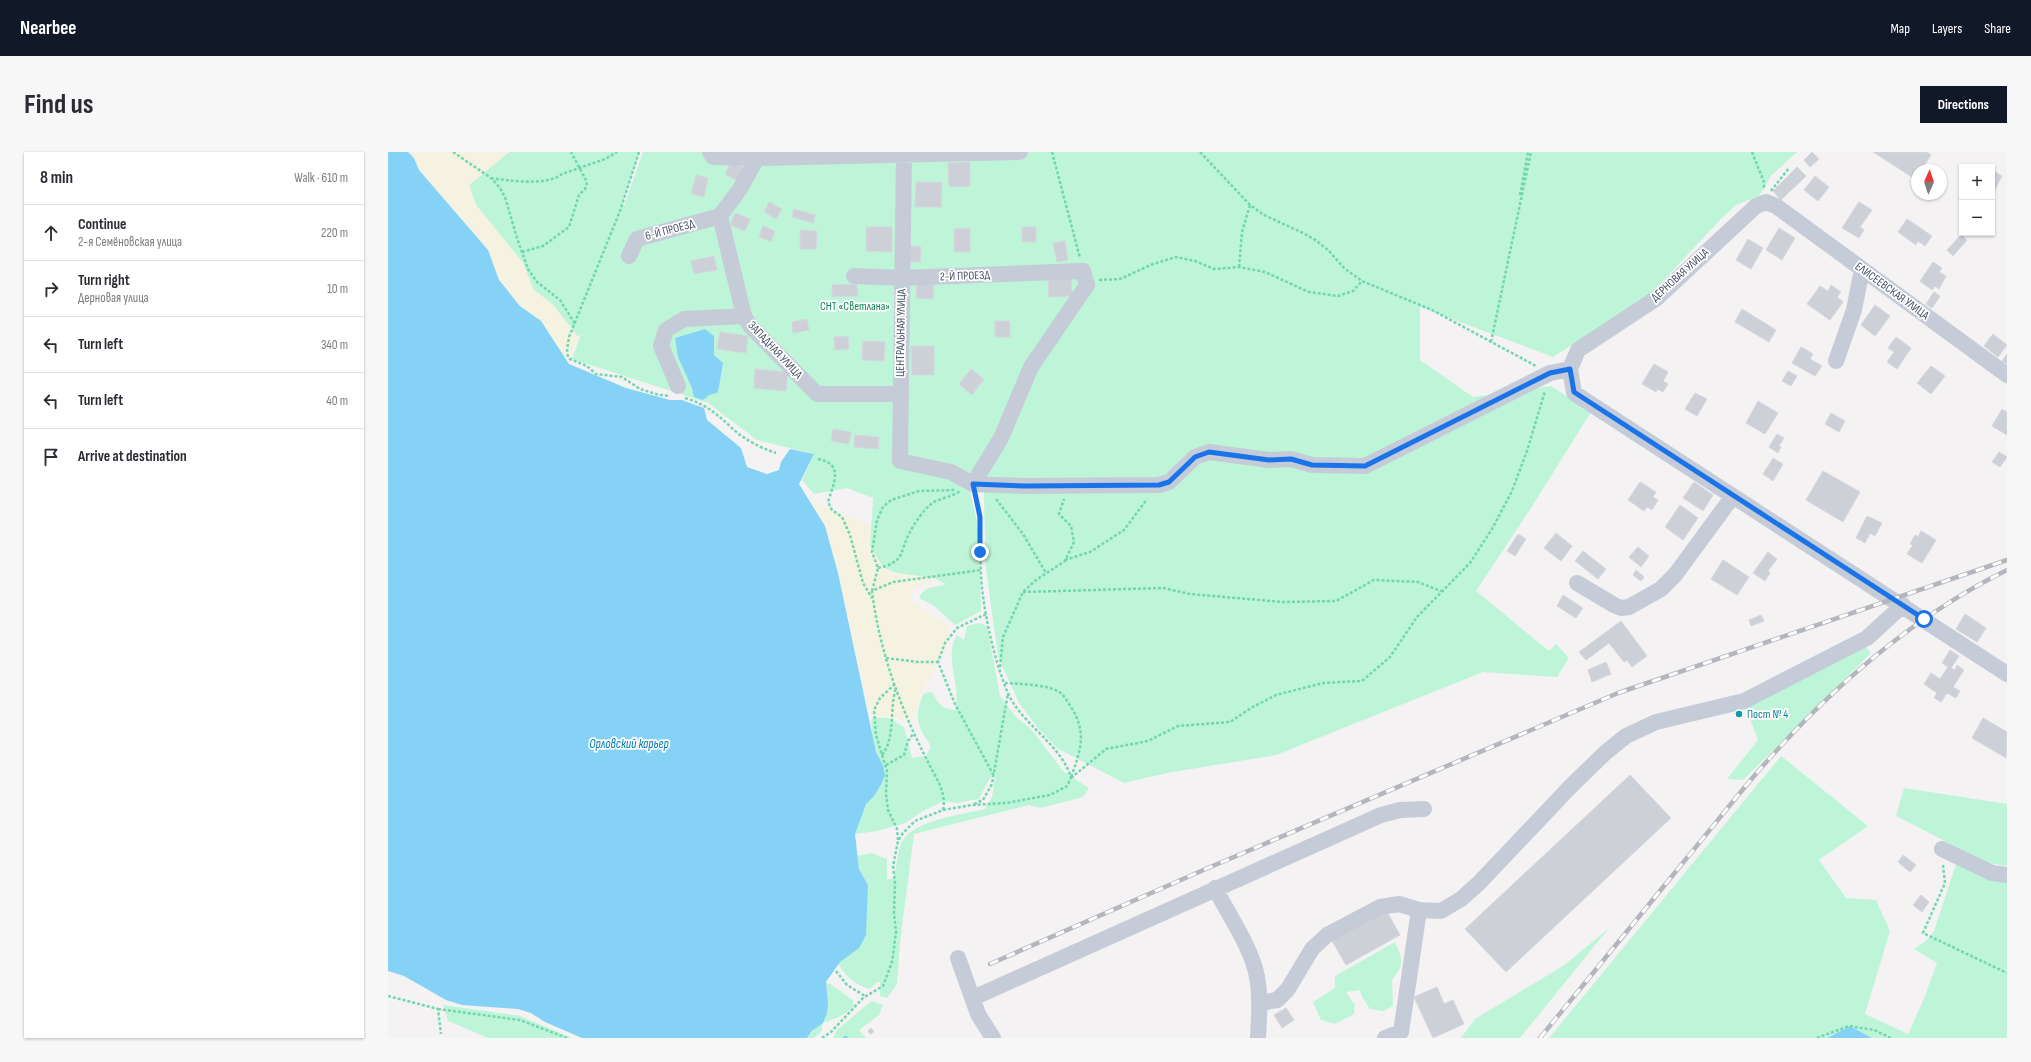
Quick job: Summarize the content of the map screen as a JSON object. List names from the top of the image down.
{
  "streets": {
    "street": [
      "6-Й ПРОЕЗД",
      "ДЕРНОВАЯ УЛИЦА",
      "2-Й ПРОЕЗД",
      "ЕЛИСЕЕВСКАЯ УЛИЦА",
      "ЦЕНТРАЛЬНАЯ УЛИЦА",
      "ЗАПАДНАЯ УЛИЦА"
    ]
  },
  "crossings": [
    ["6-Й ПРОЕЗД", "ЗАПАДНАЯ УЛИЦА"],
    ["ДЕРНОВАЯ УЛИЦА", "ЕЛИСЕЕВСКАЯ УЛИЦА"],
    ["2-Й ПРОЕЗД", "ЦЕНТРАЛЬНАЯ УЛИЦА"],
    ["ЦЕНТРАЛЬНАЯ УЛИЦА", "ЗАПАДНАЯ УЛИЦА"]
  ],
  "water": ["Орловский карьер"],
  "parks": ["СНТ «Светлана»"],
  "places": ["Пост № 4"],
  "north": "top",
  "page": {
    "header": "Nearbee",
    "nav": ["Map", "Layers", "Share"],
    "buttons": "Directions",
    "title": "Find us",
    "heading": ["8 min", "Walk · 610 m"],
    "map_buttons": ["+", "−"],
    "list": [
      ["Continue", "2-я Семёновская улица", "220 m"],
      ["Turn right", "Дерновая улица", "10 m"],
      ["Turn left", "340 m"],
      ["Turn left", "40 m"],
      "Arrive at destination"
    ]
  }
}
